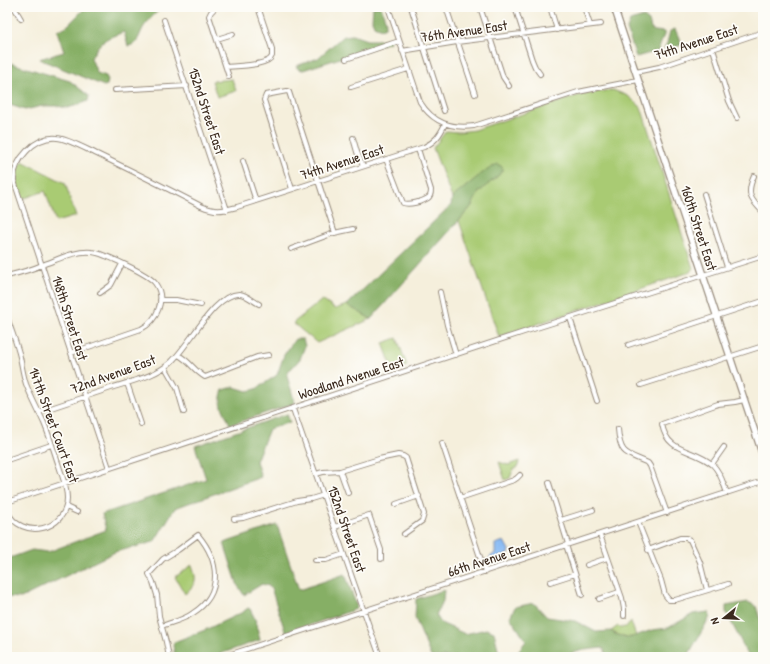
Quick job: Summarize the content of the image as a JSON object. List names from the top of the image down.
{
  "streets": {
    "main road": ["160th Street East"],
    "street": [
      "76th Avenue East",
      "74th Avenue East",
      "152nd Street East",
      "148th Street East",
      "72nd Avenue East",
      "Woodland Avenue East",
      "147th Street Court East",
      "66th Avenue East"
    ]
  },
  "crossings": [
    ["74th Avenue East", "152nd Street East"],
    ["74th Avenue East", "160th Street East"],
    ["74th Avenue East", "148th Street East"],
    ["152nd Street East", "Woodland Avenue East"],
    ["152nd Street East", "66th Avenue East"],
    ["160th Street East", "Woodland Avenue East"],
    ["148th Street East", "72nd Avenue East"],
    ["148th Street East", "Woodland Avenue East"],
    ["72nd Avenue East", "147th Street Court East"],
    ["Woodland Avenue East", "147th Street Court East"]
  ],
  "north": "left"
}
